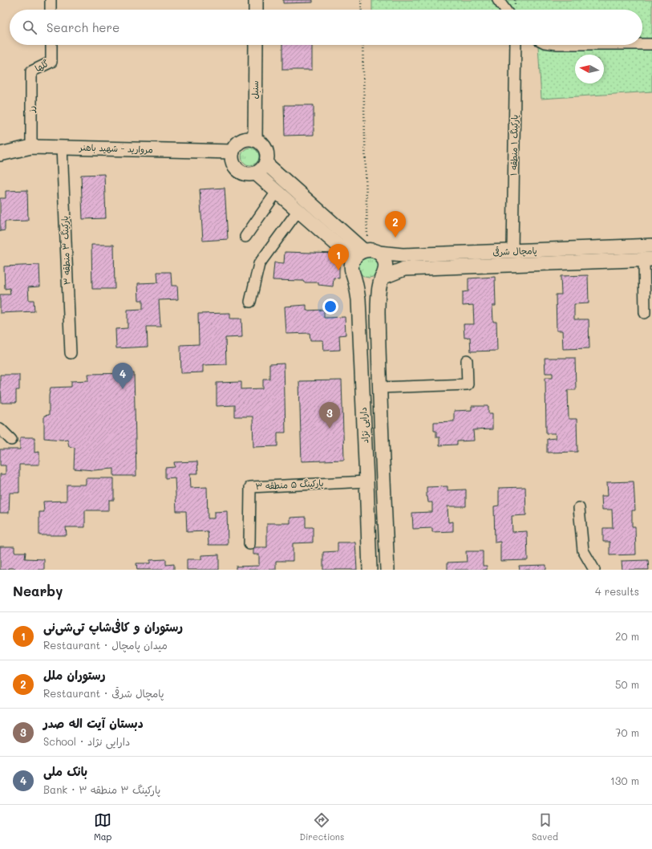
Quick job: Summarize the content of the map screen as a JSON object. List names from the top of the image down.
{
  "streets": {
    "street": [
      "گلها",
      "سنبل",
      "رز",
      "پارکینگ ۱ منطقه ۱",
      "مروارید - شهید باهنر",
      "پارکینگ ۳ منطقه ۳",
      "پامچال شرقی",
      "دارایی نژاد",
      "پارکینگ ۵ منطقه ۳"
    ]
  },
  "crossings": [
    ["گلها", "رز"],
    ["سنبل", "مروارید - شهید باهنر"],
    ["رز", "مروارید - شهید باهنر"],
    ["پارکینگ ۱ منطقه ۱", "پامچال شرقی"],
    ["مروارید - شهید باهنر", "پارکینگ ۳ منطقه ۳"],
    ["پامچال شرقی", "دارایی نژاد"],
    ["دارایی نژاد", "پارکینگ ۵ منطقه ۳"]
  ],
  "north": "left",
  "page": {
    "search": "Search here",
    "pins": [
      "2",
      "1",
      "4",
      "3"
    ],
    "heading": ["Nearby", "4 results"],
    "list": [
      {
        "mark": "1",
        "name": "رستوران و کافی‌شاپ تی‌شی‌نی",
        "note": "Restaurant · میدان پامچال",
        "value": "20 m"
      },
      {
        "mark": "2",
        "name": "رستوران ملل",
        "note": "Restaurant · پامچال شرقی",
        "value": "50 m"
      },
      {
        "mark": "3",
        "name": "دبستان آیت اله صدر",
        "note": "School · دارایی نژاد",
        "value": "70 m"
      },
      {
        "mark": "4",
        "name": "بانک ملی",
        "note": "Bank · پارکینگ ۳ منطقه ۳",
        "value": "130 m"
      }
    ],
    "nav": ["Map", "Directions", "Saved"]
  }
}
